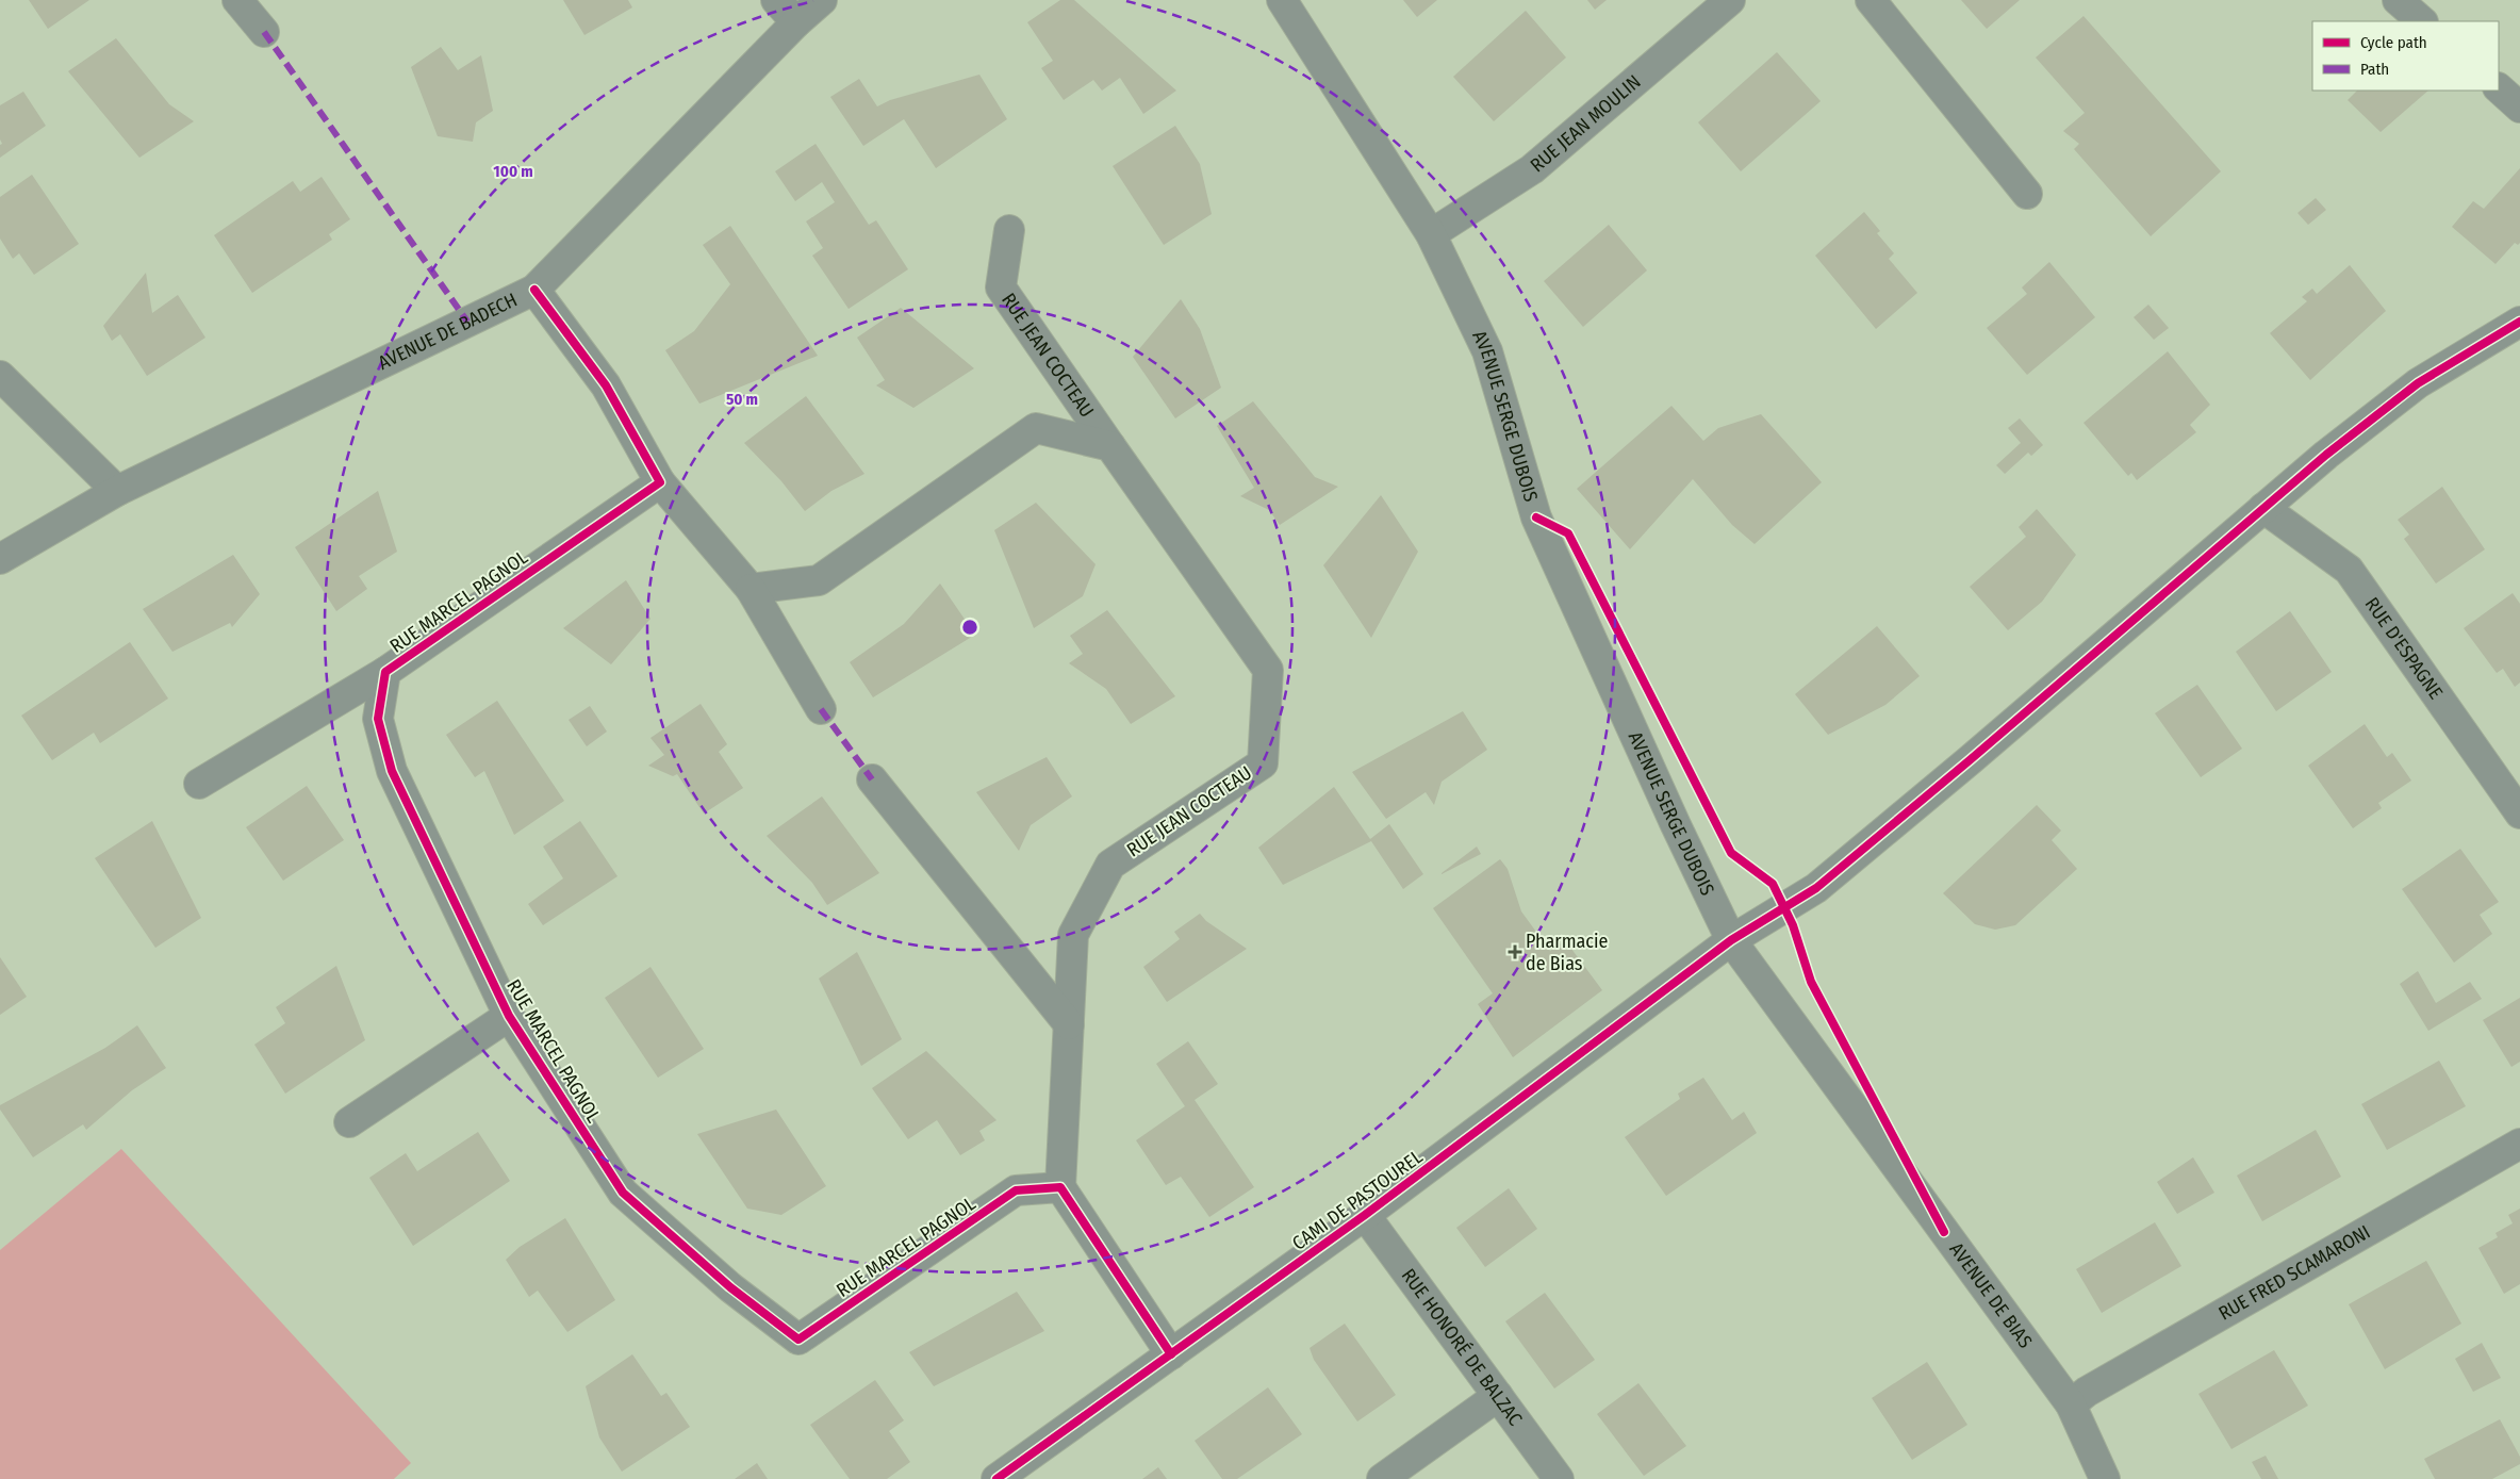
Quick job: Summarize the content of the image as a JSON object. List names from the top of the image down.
{
  "streets": {
    "street": [
      "RUE JEAN MOULIN",
      "AVENUE DE BADECH",
      "RUE JEAN COCTEAU",
      "AVENUE SERGE DUBOIS",
      "RUE MARCEL PAGNOL",
      "RUE D'ESPAGNE",
      "CAMI DE PASTOUREL",
      "RUE FRED SCAMARONI",
      "AVENUE DE BIAS",
      "RUE HONORÉ DE BALZAC"
    ]
  },
  "crossings": [
    ["RUE JEAN MOULIN", "AVENUE SERGE DUBOIS"],
    ["RUE JEAN COCTEAU", "RUE MARCEL PAGNOL"],
    ["AVENUE SERGE DUBOIS", "CAMI DE PASTOUREL"],
    ["AVENUE SERGE DUBOIS", "AVENUE DE BIAS"],
    ["RUE D'ESPAGNE", "CAMI DE PASTOUREL"],
    ["CAMI DE PASTOUREL", "AVENUE DE BIAS"],
    ["CAMI DE PASTOUREL", "RUE HONORÉ DE BALZAC"],
    ["RUE FRED SCAMARONI", "AVENUE DE BIAS"]
  ],
  "places": {
    "health": ["Pharmacie de Bias"]
  },
  "legend": ["Cycle path", "Path"],
  "rings": ["100 m", "50 m"]
}
